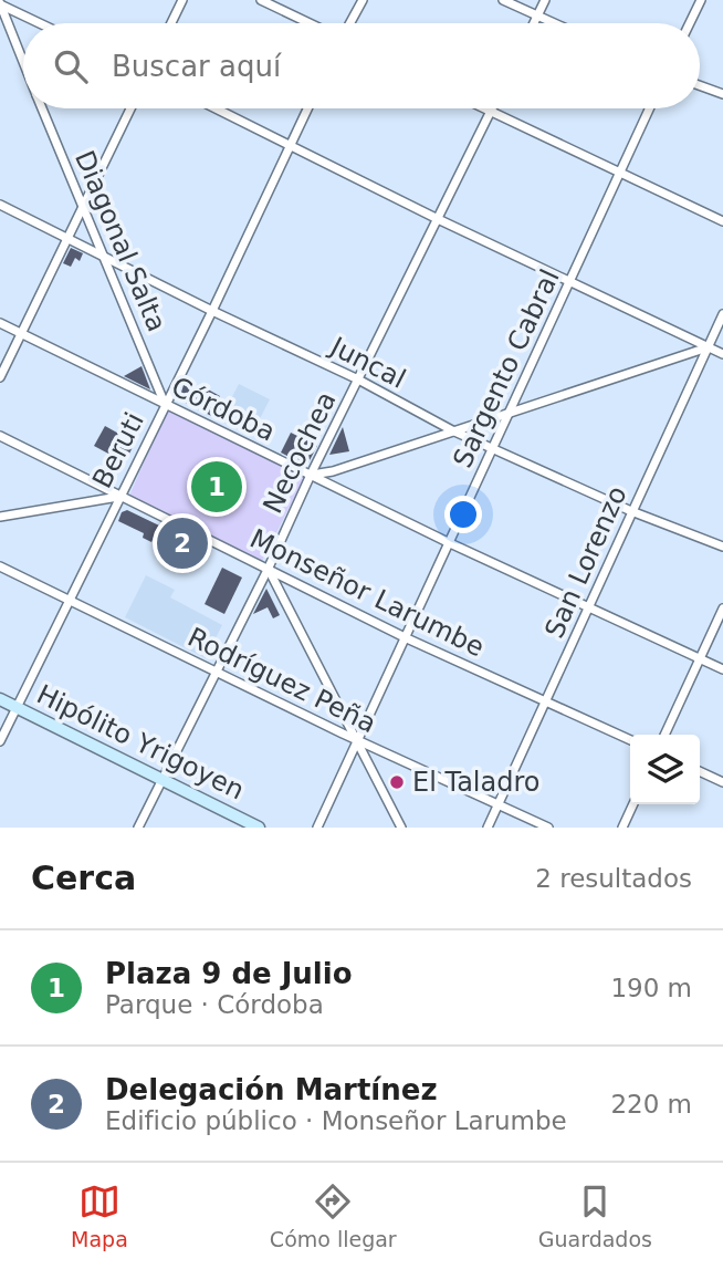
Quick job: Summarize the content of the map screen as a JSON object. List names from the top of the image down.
{
  "streets": {
    "street": [
      "Diagonal Salta",
      "Juncal",
      "Sargento Cabral",
      "Córdoba",
      "Beruti",
      "Necochea",
      "San Lorenzo",
      "Monseñor Larumbe",
      "Rodríguez Peña",
      "Hipólito Yrigoyen"
    ]
  },
  "crossings": [
    ["Diagonal Salta", "Juncal"],
    ["Diagonal Salta", "Córdoba"],
    ["Diagonal Salta", "Beruti"],
    ["Juncal", "Sargento Cabral"],
    ["Juncal", "Beruti"],
    ["Juncal", "Necochea"],
    ["Juncal", "San Lorenzo"],
    ["Sargento Cabral", "Córdoba"],
    ["Sargento Cabral", "Monseñor Larumbe"],
    ["Sargento Cabral", "Rodríguez Peña"],
    ["Córdoba", "Beruti"],
    ["Córdoba", "Necochea"],
    ["Córdoba", "San Lorenzo"],
    ["Beruti", "Monseñor Larumbe"],
    ["Beruti", "Rodríguez Peña"],
    ["Beruti", "Hipólito Yrigoyen"],
    ["Necochea", "Monseñor Larumbe"],
    ["Necochea", "Rodríguez Peña"],
    ["Necochea", "Hipólito Yrigoyen"],
    ["San Lorenzo", "Monseñor Larumbe"],
    ["San Lorenzo", "Rodríguez Peña"]
  ],
  "places": ["El Taladro"],
  "page": {
    "search": "Buscar aquí",
    "pins": ["1", "2"],
    "heading": ["Cerca", "2 resultados"],
    "list": [
      {
        "mark": "1",
        "name": "Plaza 9 de Julio",
        "note": "Parque · Córdoba",
        "value": "190 m"
      },
      {
        "mark": "2",
        "name": "Delegación Martínez",
        "note": "Edificio público · Monseñor Larumbe",
        "value": "220 m"
      }
    ],
    "nav": ["Mapa", "Cómo llegar", "Guardados"]
  }
}
